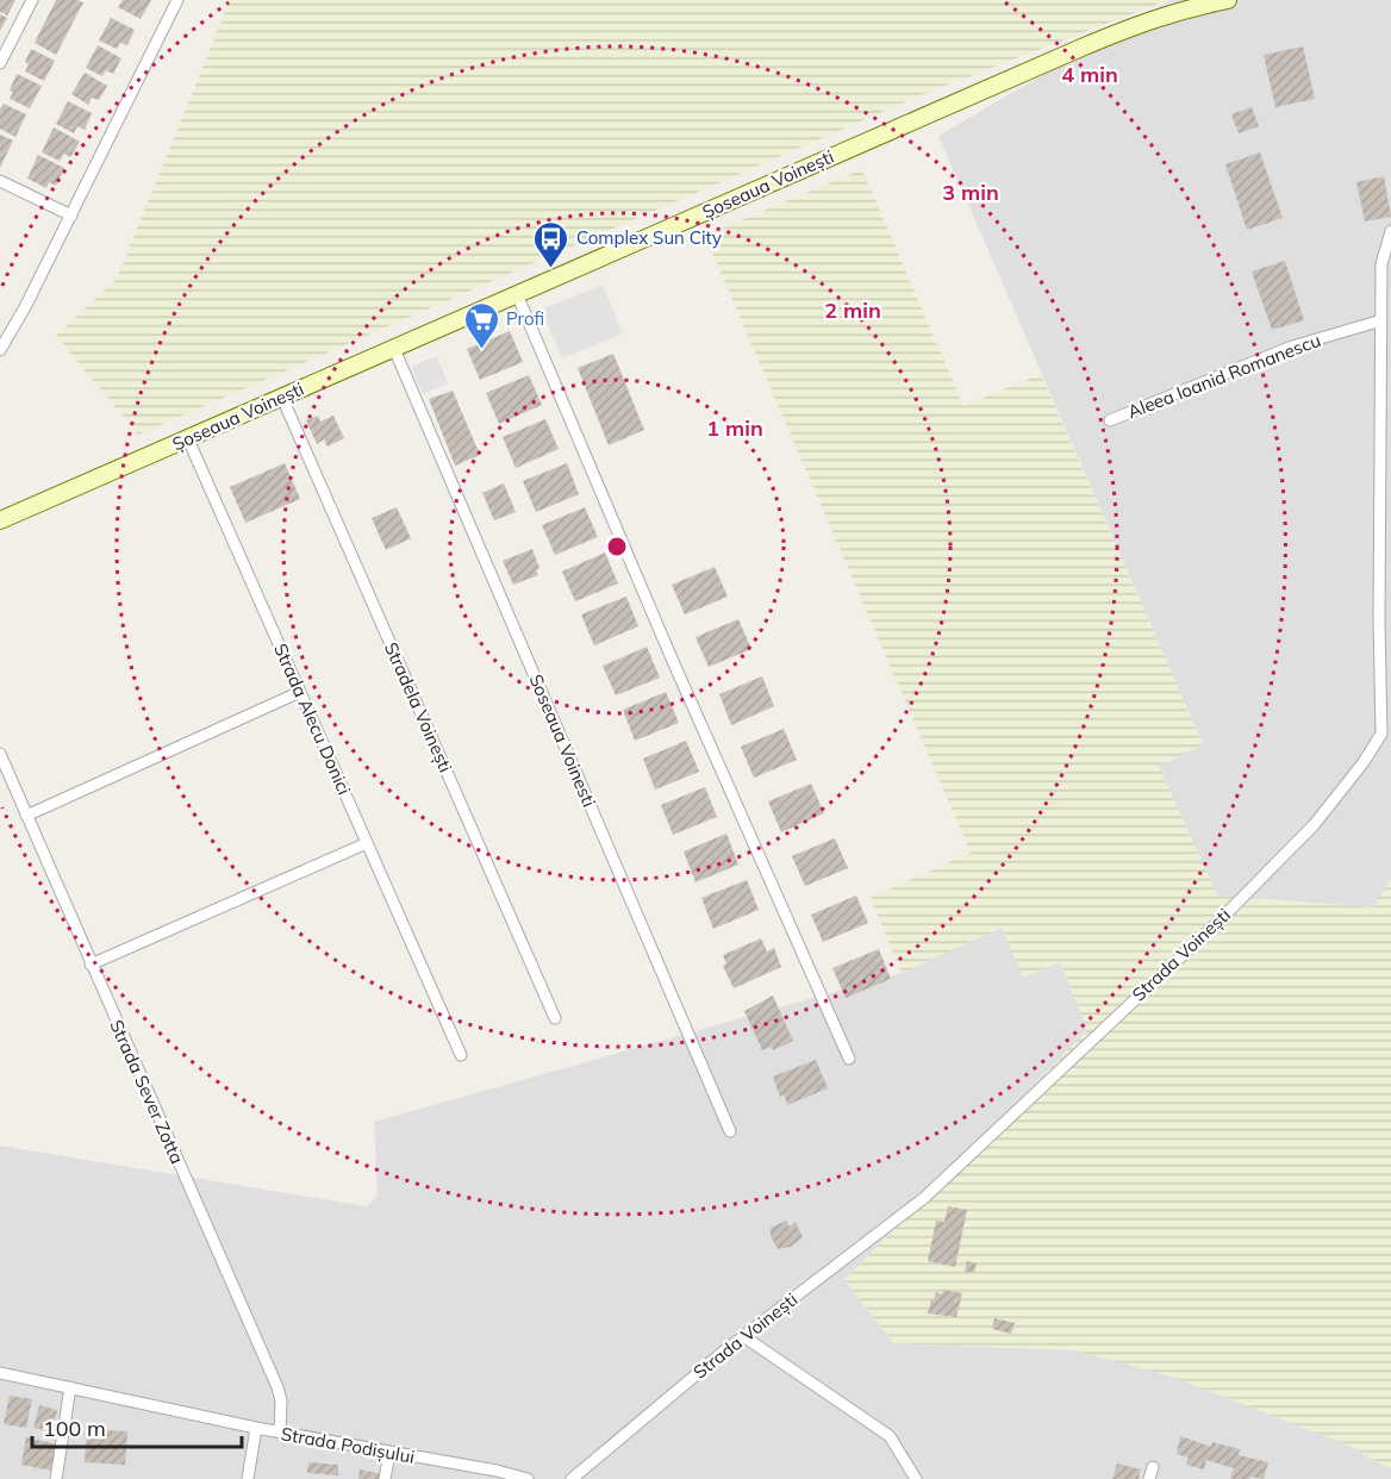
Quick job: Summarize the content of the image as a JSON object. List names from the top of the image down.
{
  "streets": {
    "main road": ["Șoseaua Voinești"],
    "street": [
      "Aleea Ioanid Romanescu",
      "Stradela Voinești",
      "Strada Alecu Donici",
      "Soseaua Voinesti",
      "Strada Voinești",
      "Strada Sever Zotta",
      "Strada Podișului"
    ]
  },
  "crossings": [
    ["Șoseaua Voinești", "Stradela Voinești"],
    ["Șoseaua Voinești", "Strada Alecu Donici"],
    ["Șoseaua Voinești", "Soseaua Voinesti"],
    ["Aleea Ioanid Romanescu", "Strada Voinești"],
    ["Strada Sever Zotta", "Strada Podișului"]
  ],
  "places": {
    "bus stop": ["Complex Sun City"],
    "supermarket": ["Profi"]
  },
  "scale_bar": "100 m",
  "rings": [
    "4 min",
    "3 min",
    "2 min",
    "1 min"
  ]
}
